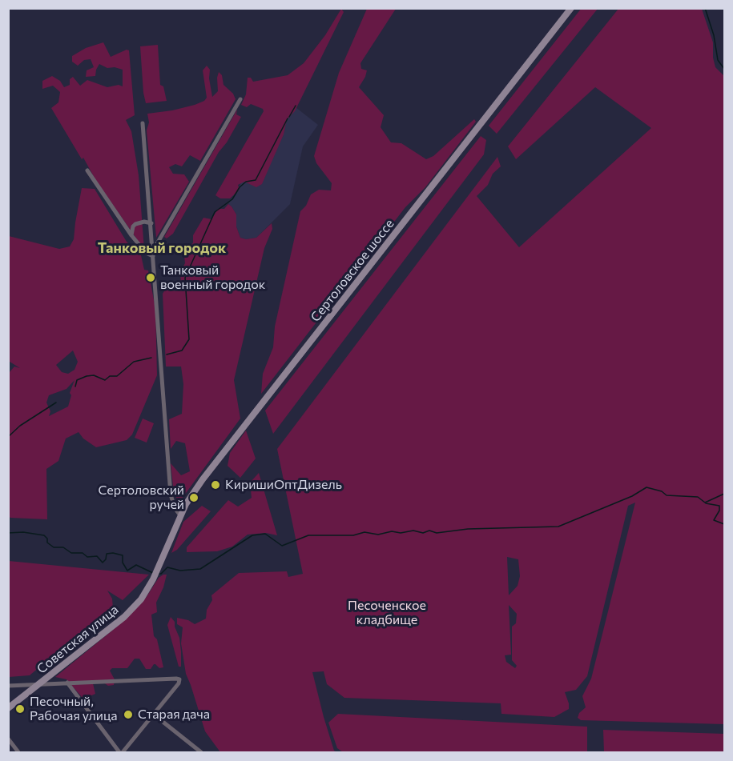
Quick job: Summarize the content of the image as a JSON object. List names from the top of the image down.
{
  "streets": {
    "main road": ["Сертоловское шоссе", "Советская улица"]
  },
  "crossings": [
    ["Сертоловское шоссе", "Советская улица"]
  ],
  "districts": ["Танковый городок"],
  "parks": ["Песоченское кладбище"],
  "places": [
    "Танковый военный городок",
    "КиришиОптДизель",
    "Сертоловский ручей",
    "Песочный, Рабочая улица",
    "Старая дача"
  ]
}
